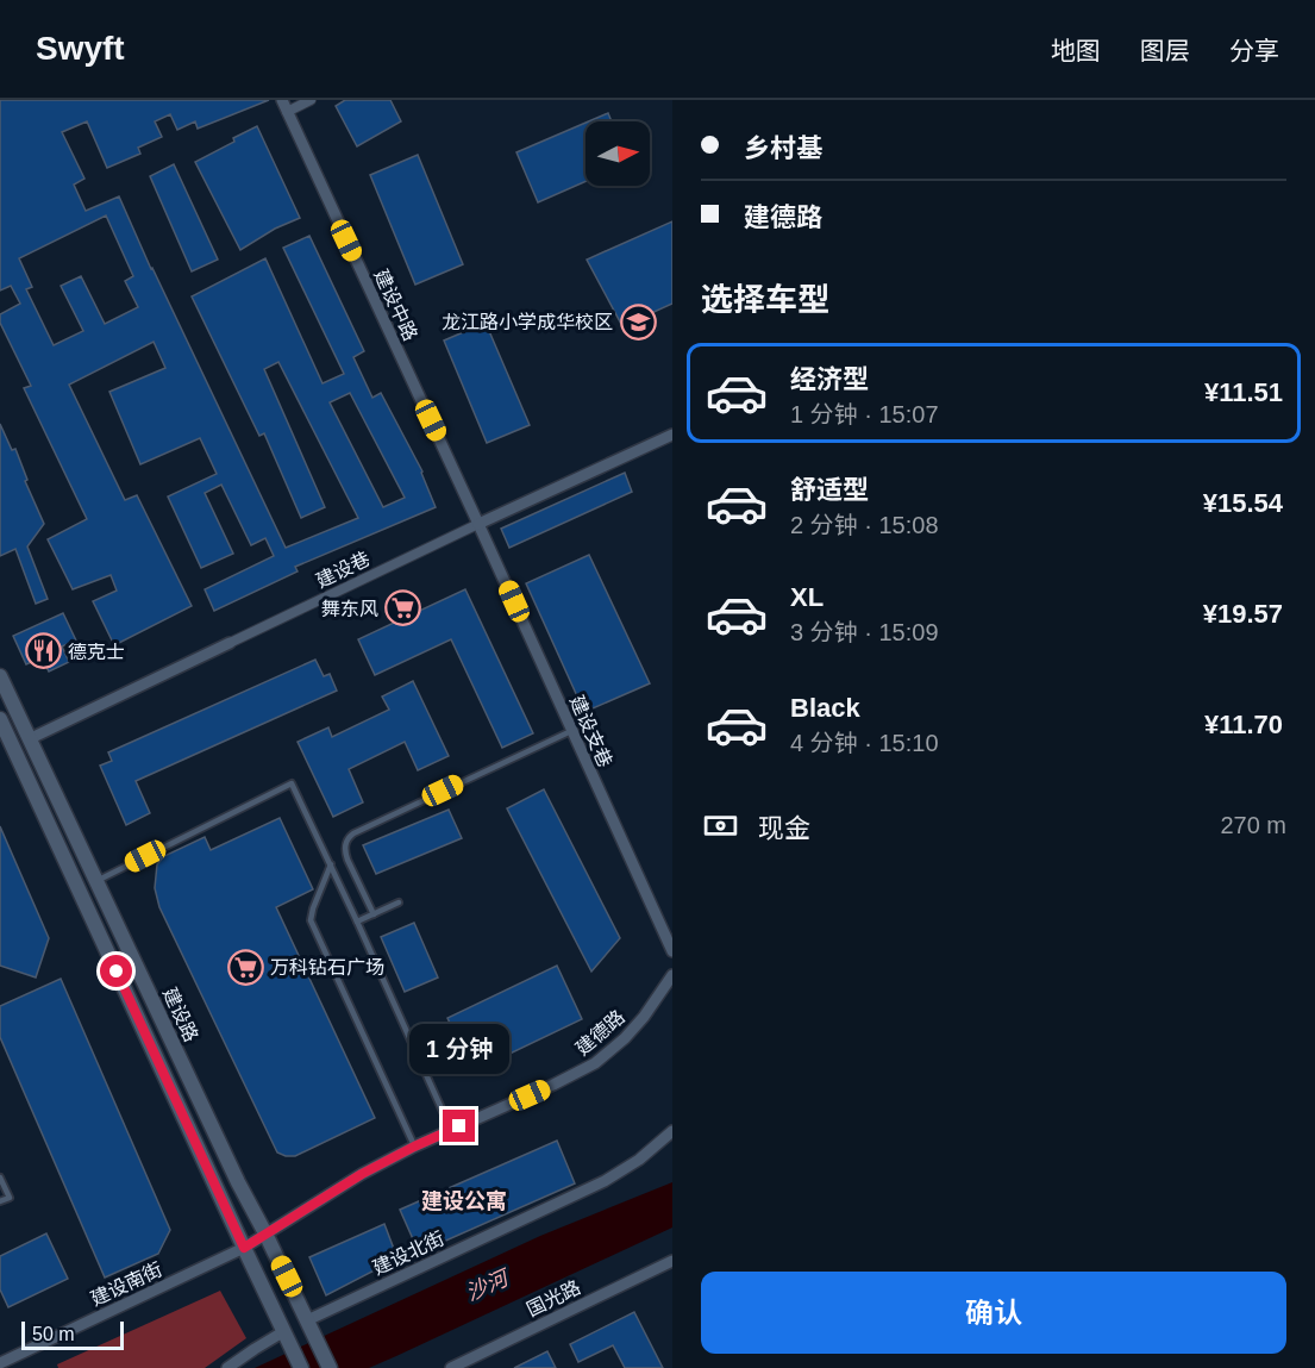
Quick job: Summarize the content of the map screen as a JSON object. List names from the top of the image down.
{
  "streets": {
    "street": [
      "建设中路",
      "建设巷",
      "建设支巷",
      "建设路",
      "建德路",
      "建设北街",
      "建设南街",
      "国光路"
    ]
  },
  "crossings": [
    ["建设中路", "建设巷"],
    ["建设中路", "建设支巷"],
    ["建设巷", "建设支巷"],
    ["建设巷", "建设路"],
    ["建设路", "建德路"],
    ["建设路", "建设北街"],
    ["建设路", "建设南街"],
    ["建德路", "建设南街"]
  ],
  "districts": ["建设公寓"],
  "water": ["沙河"],
  "places": {
    "school or university": ["龙江路小学成华校区"],
    "supermarket": ["舞东风", "万科钻石广场"],
    "restaurant": ["德克士"]
  },
  "scale_bar": "50 m",
  "north": "right",
  "page": {
    "header": "Swyft",
    "nav": ["地图", "图层", "分享"],
    "banner": ["乡村基", "建德路"],
    "heading": "选择车型",
    "list": [
      {
        "name": "经济型",
        "note": "1 分钟 · 15:07",
        "value": "¥11.51"
      },
      {
        "name": "舒适型",
        "note": "2 分钟 · 15:08",
        "value": "¥15.54"
      },
      {
        "name": "XL",
        "note": "3 分钟 · 15:09",
        "value": "¥19.57"
      },
      {
        "name": "Black",
        "note": "4 分钟 · 15:10",
        "value": "¥11.70"
      }
    ],
    "pay": ["现金", "270 m"],
    "bubble": "1 分钟",
    "buttons": "确认",
    "scale": "50 m"
  }
}
